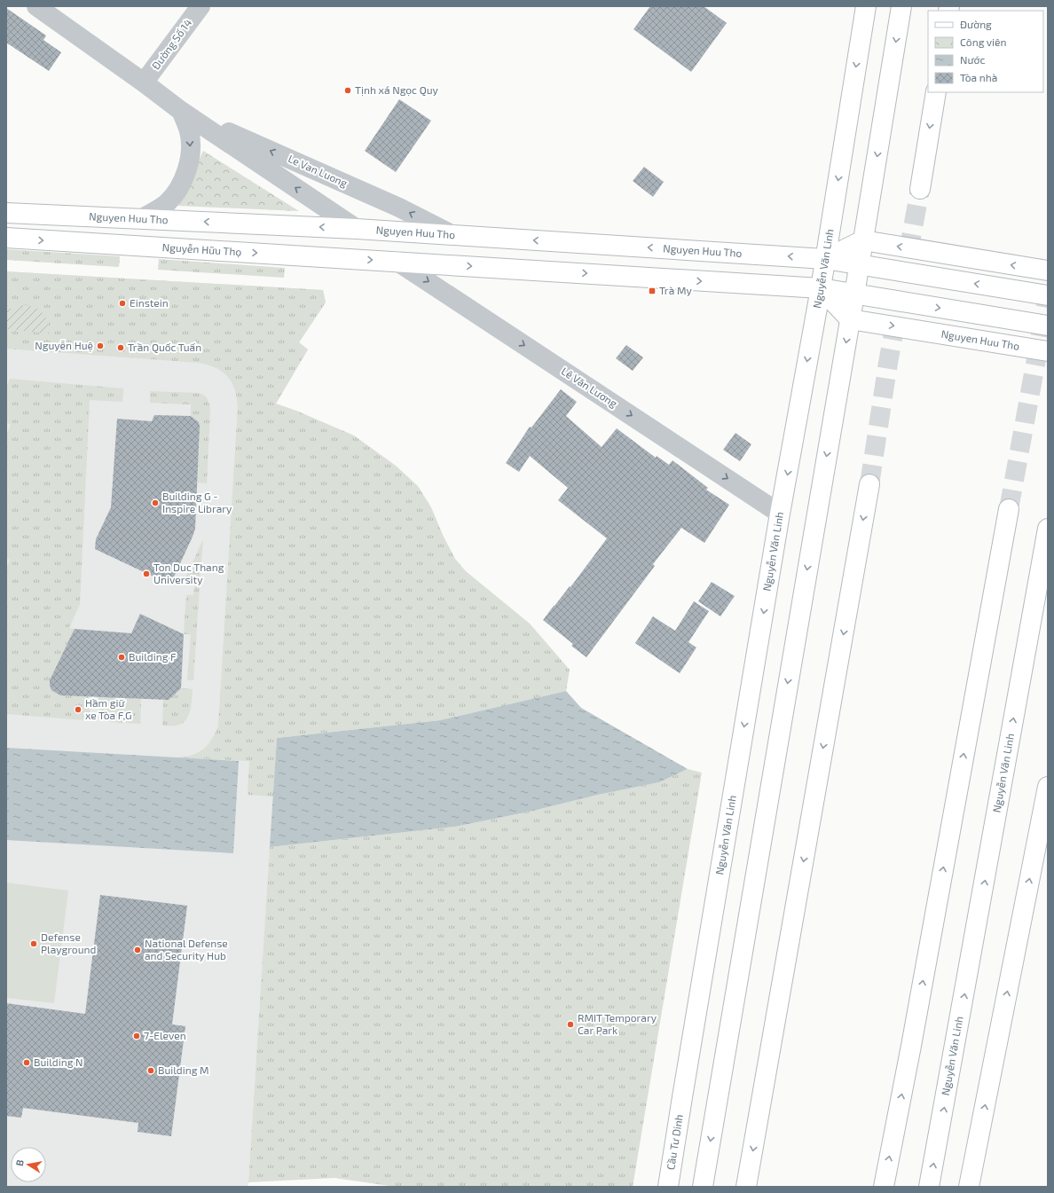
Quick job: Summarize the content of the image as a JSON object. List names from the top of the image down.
{
  "streets": {
    "main road": [
      "Nguyen Huu Tho",
      "Nguyễn Hữu Thọ",
      "Nguyễn Văn Linh",
      "Cầu Tư Dinh"
    ],
    "street": ["Đường Số 14", "Le Van Luong", "Lê Văn Lương"]
  },
  "crossings": [
    ["Đường Số 14", "Le Van Luong"],
    ["Le Van Luong", "Nguyen Huu Tho"],
    ["Nguyen Huu Tho", "Nguyễn Văn Linh"],
    ["Nguyễn Hữu Thọ", "Lê Văn Lương"],
    ["Nguyễn Văn Linh", "Lê Văn Lương"],
    ["Nguyễn Văn Linh", "Cầu Tư Dinh"]
  ],
  "one_way": ["Le Van Luong", "Nguyễn Hữu Thọ", "Lê Văn Lương"],
  "places": {
    "other": [
      "Tịnh xá Ngọc Quy",
      "Einstein",
      "Nguyễn Huệ",
      "Trần Quốc Tuấn",
      "Building G - Inspire Library",
      "Ton Duc Thang University",
      "Building F",
      "Hầm giữ xe Tòa F,G",
      "Defense Playground",
      "National Defense and Security Hub",
      "RMIT Temporary Car Park",
      "7-Eleven",
      "Building N",
      "Building M"
    ],
    "transit": ["Trà My"]
  },
  "legend": [
    "Đường",
    "Công viên",
    "Nước",
    "Tòa nhà"
  ],
  "north": "left"
}
